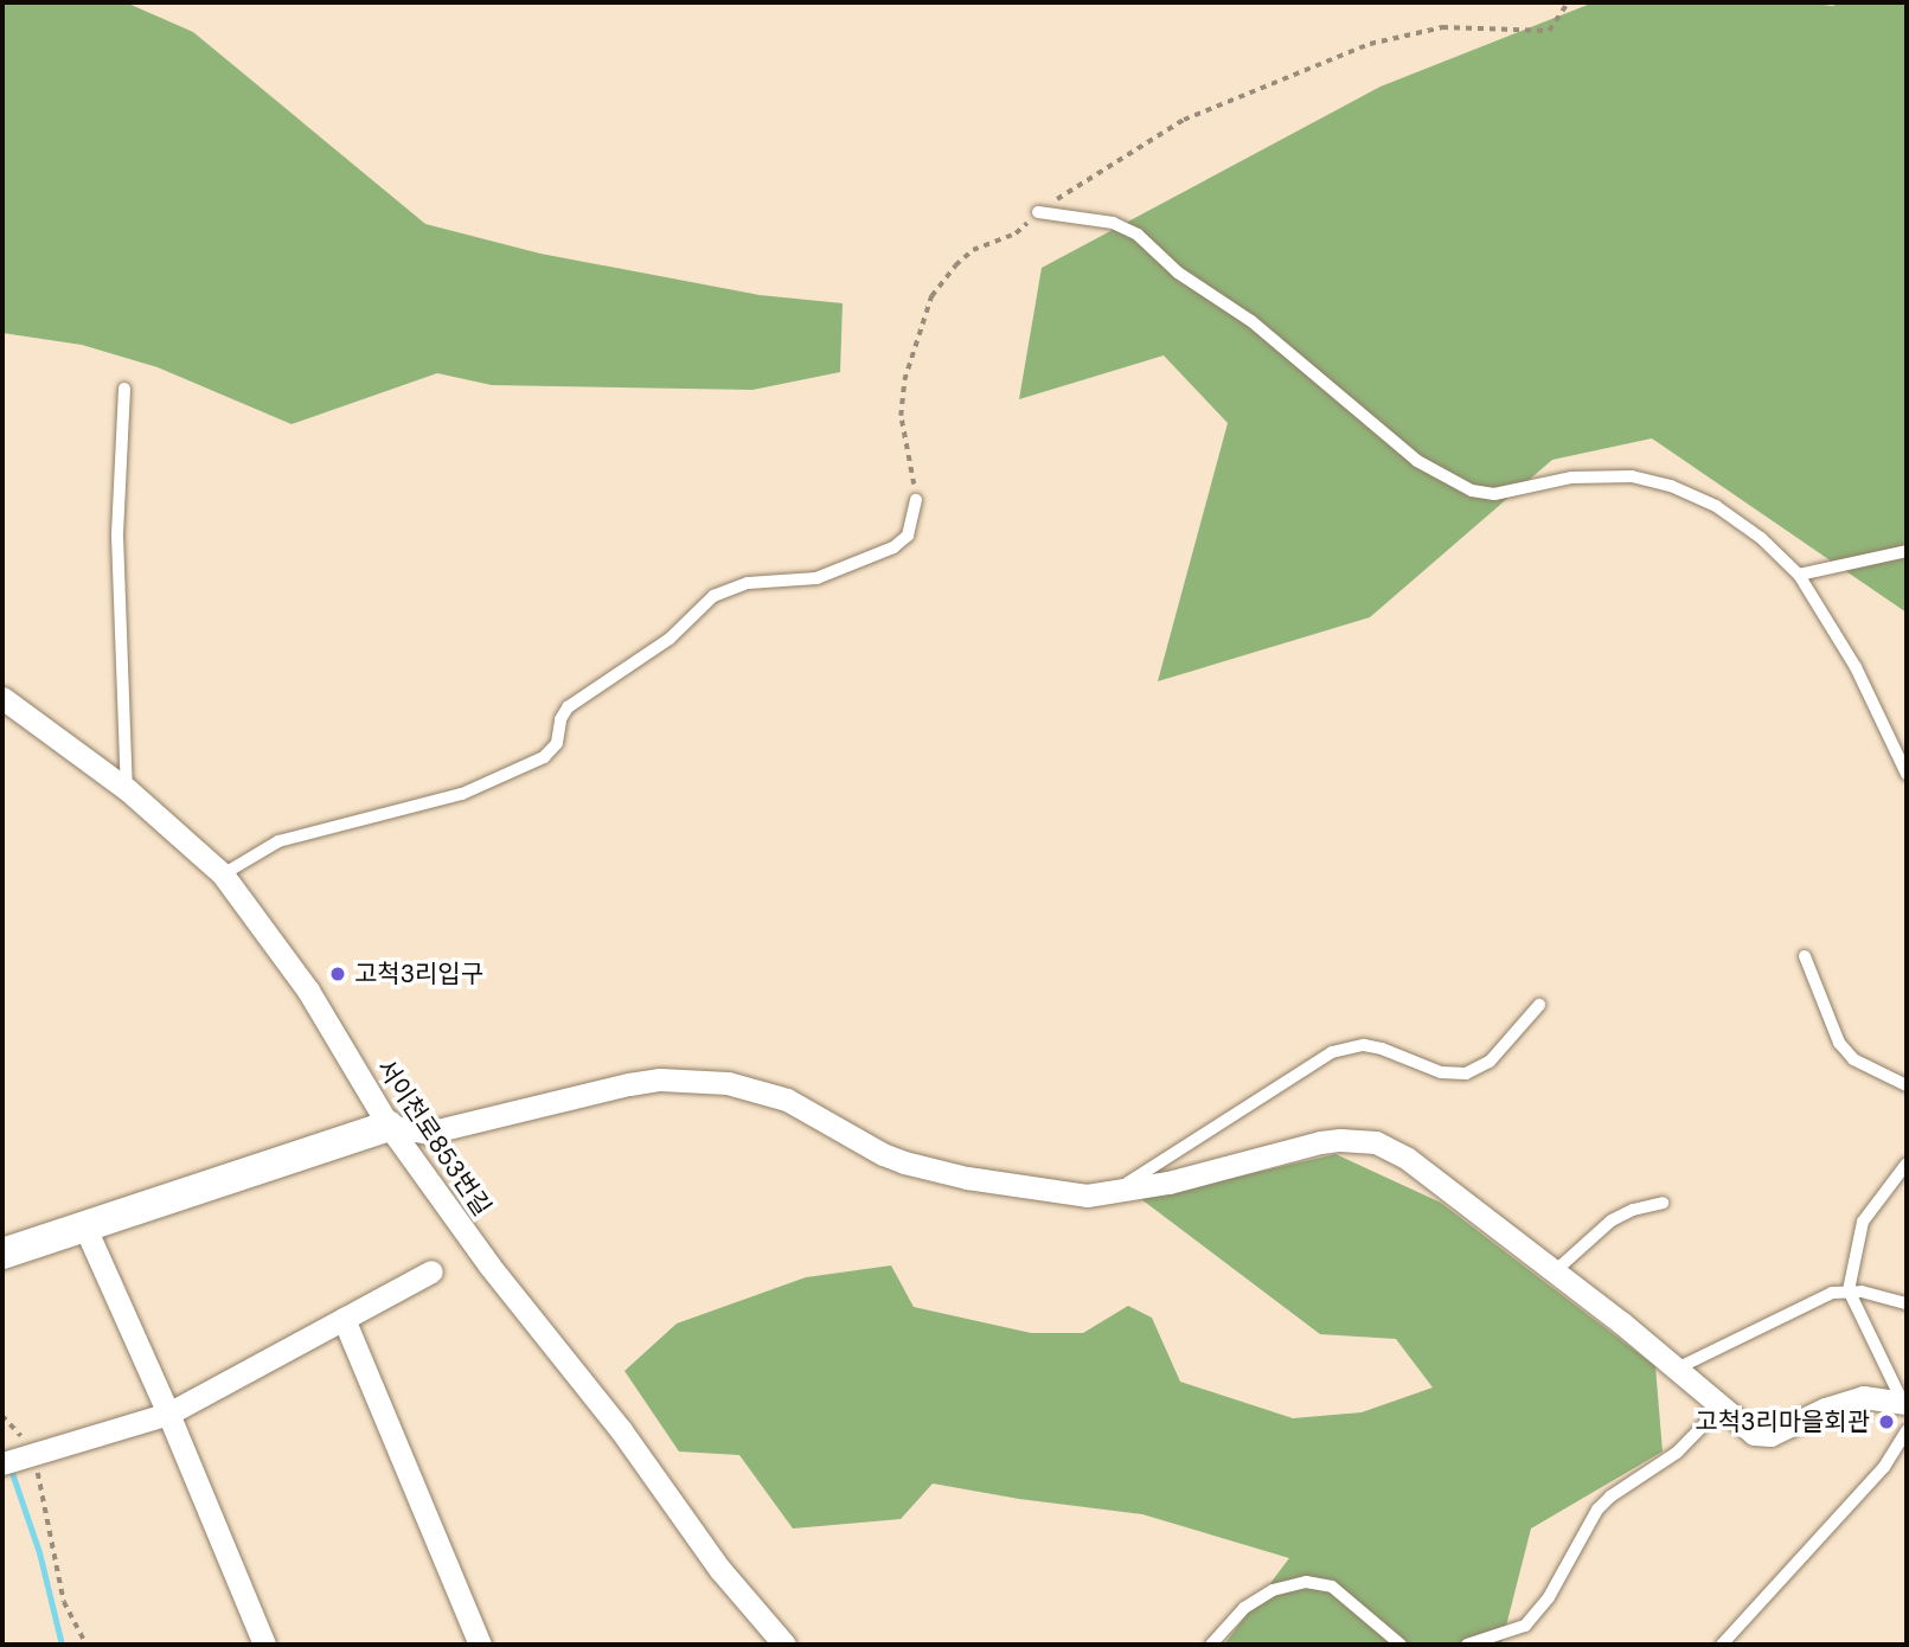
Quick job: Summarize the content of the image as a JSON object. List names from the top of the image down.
{
  "streets": {
    "street": ["서이천로853번길"]
  },
  "places": ["고척3리입구", "고척3리마을회관"]
}
